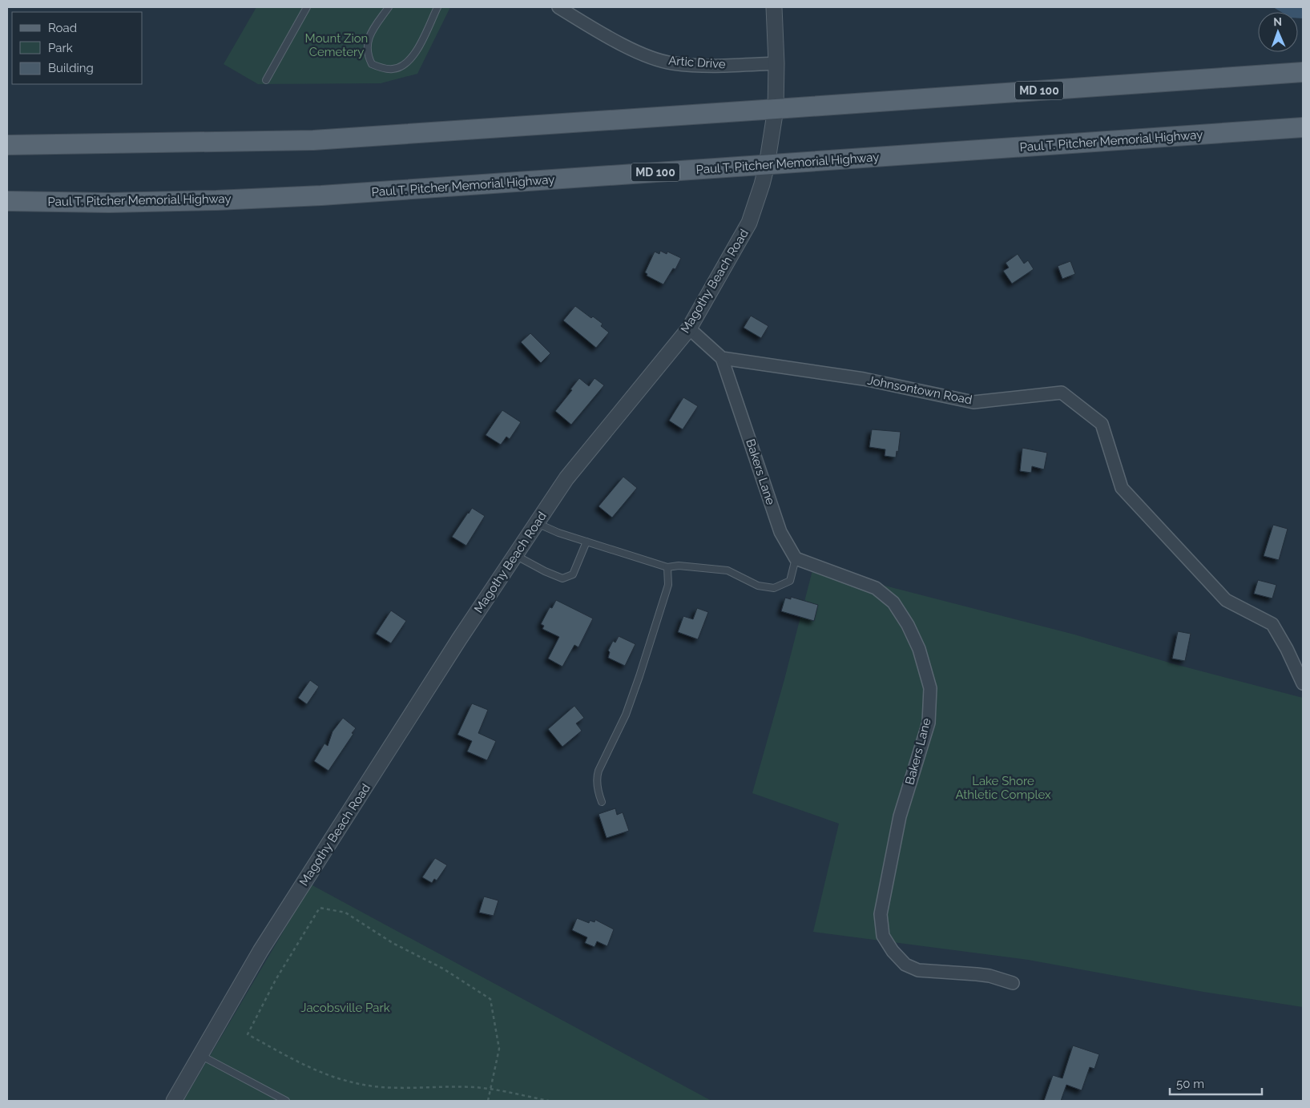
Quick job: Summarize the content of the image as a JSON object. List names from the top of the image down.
{
  "streets": {
    "main road": ["MD 100", "Paul T. Pitcher Memorial Highway"],
    "street": [
      "Artic Drive",
      "Magothy Beach Road",
      "Johnsontown Road",
      "Bakers Lane"
    ]
  },
  "crossings": [
    ["Artic Drive", "Magothy Beach Road"],
    ["MD 100", "Magothy Beach Road"],
    ["Paul T. Pitcher Memorial Highway", "Magothy Beach Road"],
    ["Johnsontown Road", "Bakers Lane"]
  ],
  "parks": ["Mount Zion Cemetery", "Lake Shore Athletic Complex", "Jacobsville Park"],
  "legend": ["Road", "Park", "Building"],
  "scale_bar": "50 m",
  "north": "top"
}
